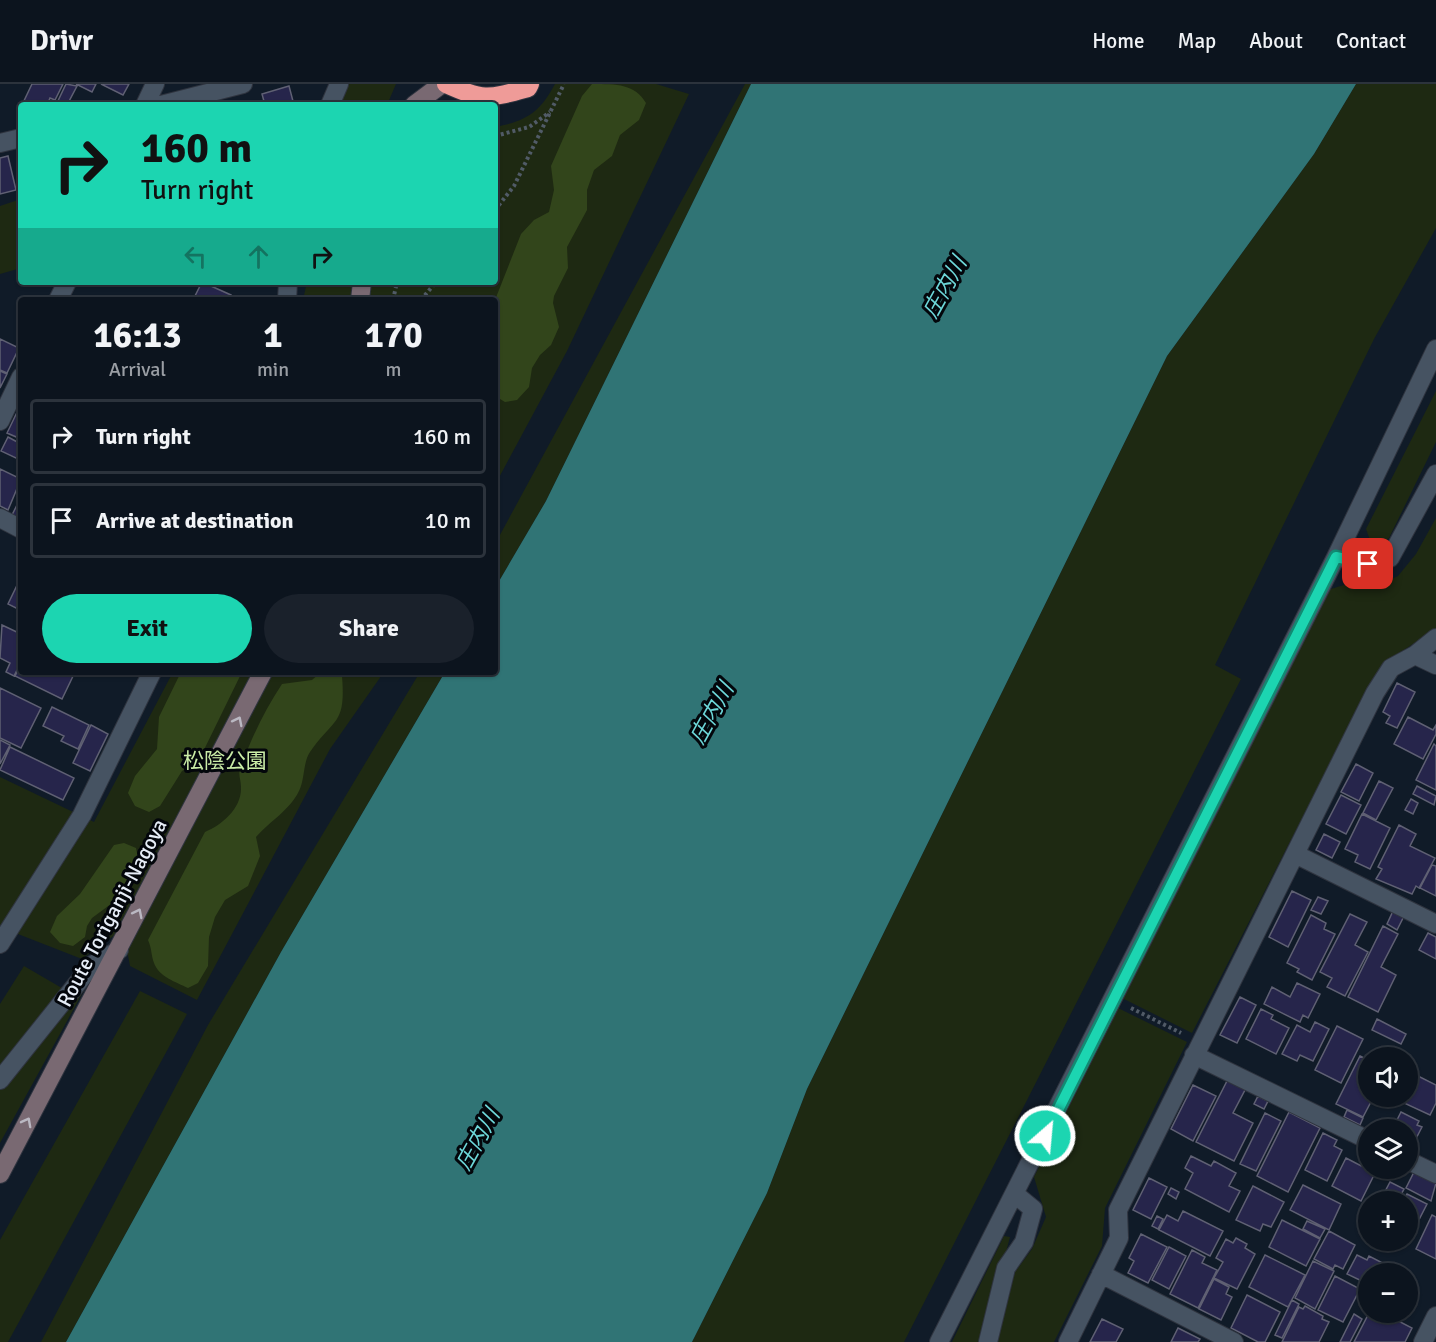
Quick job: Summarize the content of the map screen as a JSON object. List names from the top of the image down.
{
  "streets": {
    "main road": ["Route Toriganji-Nagoya"]
  },
  "one_way": ["Route Toriganji-Nagoya"],
  "water": ["庄内川"],
  "parks": ["松陰公園"],
  "page": {
    "header": "Drivr",
    "nav": [
      "Home",
      "Map",
      "About",
      "Contact"
    ],
    "turn": ["160 m", "Turn right"],
    "eta": [
      "16:13",
      "Arrival",
      "1",
      "min",
      "170",
      "m"
    ],
    "list": [
      {
        "name": "Turn right",
        "value": "160 m"
      },
      {
        "name": "Arrive at destination",
        "value": "10 m"
      }
    ],
    "buttons": ["Exit", "Share"],
    "map_buttons": ["+", "−"]
  }
}
